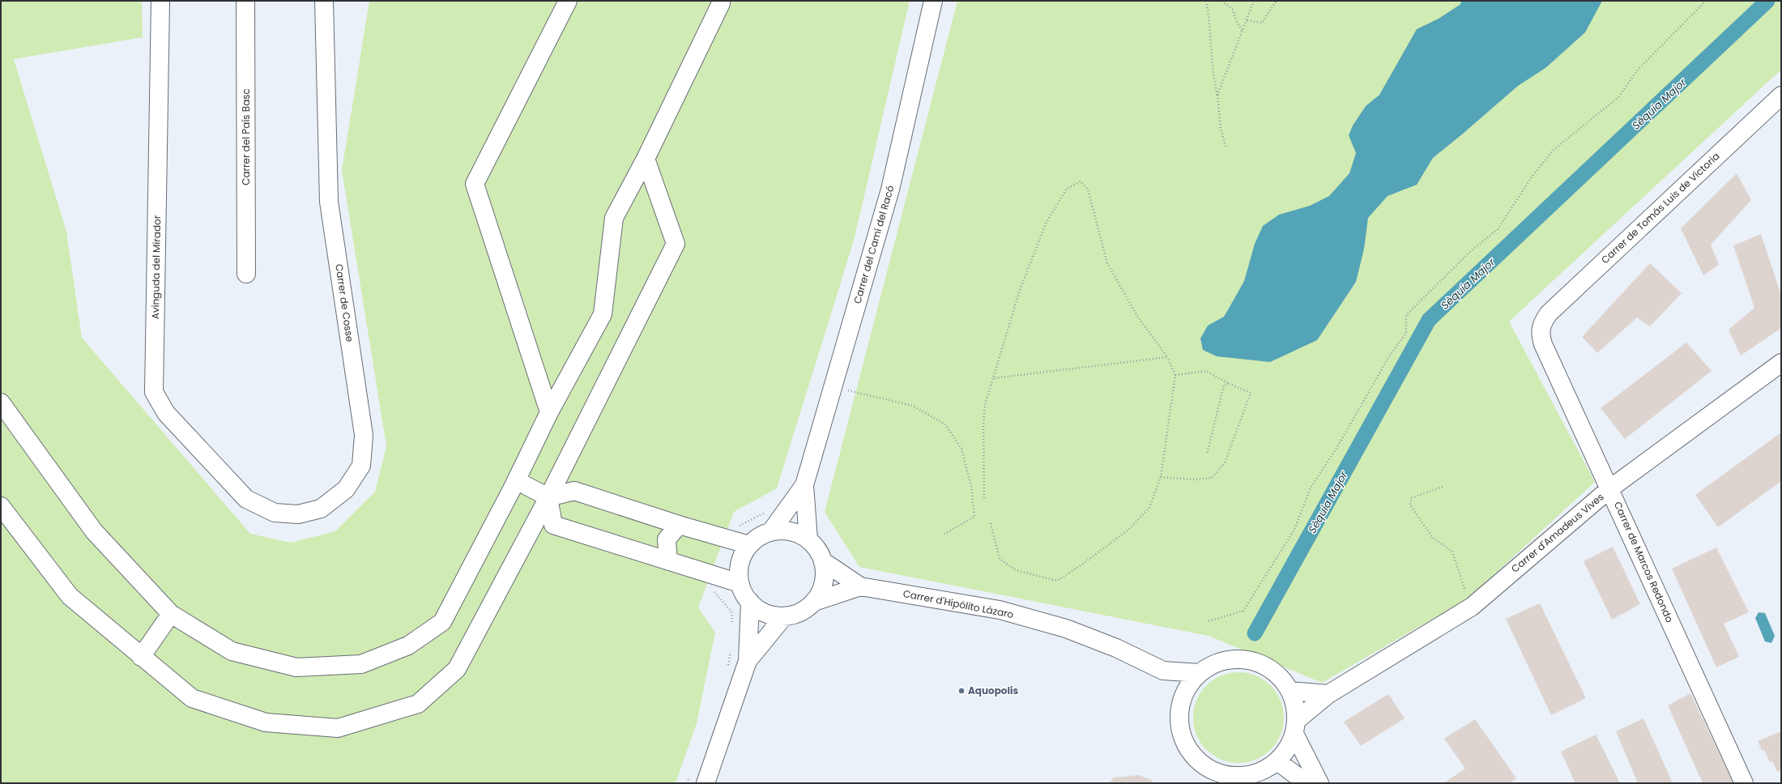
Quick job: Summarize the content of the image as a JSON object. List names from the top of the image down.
{
  "streets": {
    "street": [
      "Carrer del País Basc",
      "Carrer de Tomás Luis de Victoria",
      "Carrer del Camí del Racó",
      "Avinguda del Mirador",
      "Carrer de Cosse",
      "Carrer d'Amadeus Vives",
      "Carrer de Marcos Redondo",
      "Carrer d'Hipólito Lázaro"
    ]
  },
  "crossings": [
    ["Carrer de Tomás Luis de Victoria", "Carrer de Marcos Redondo"],
    ["Carrer del Camí del Racó", "Carrer d'Hipólito Lázaro"],
    ["Avinguda del Mirador", "Carrer de Cosse"],
    ["Carrer d'Amadeus Vives", "Carrer de Marcos Redondo"]
  ],
  "water": ["Sèquia Major"],
  "places": ["Aquopolis"]
}
